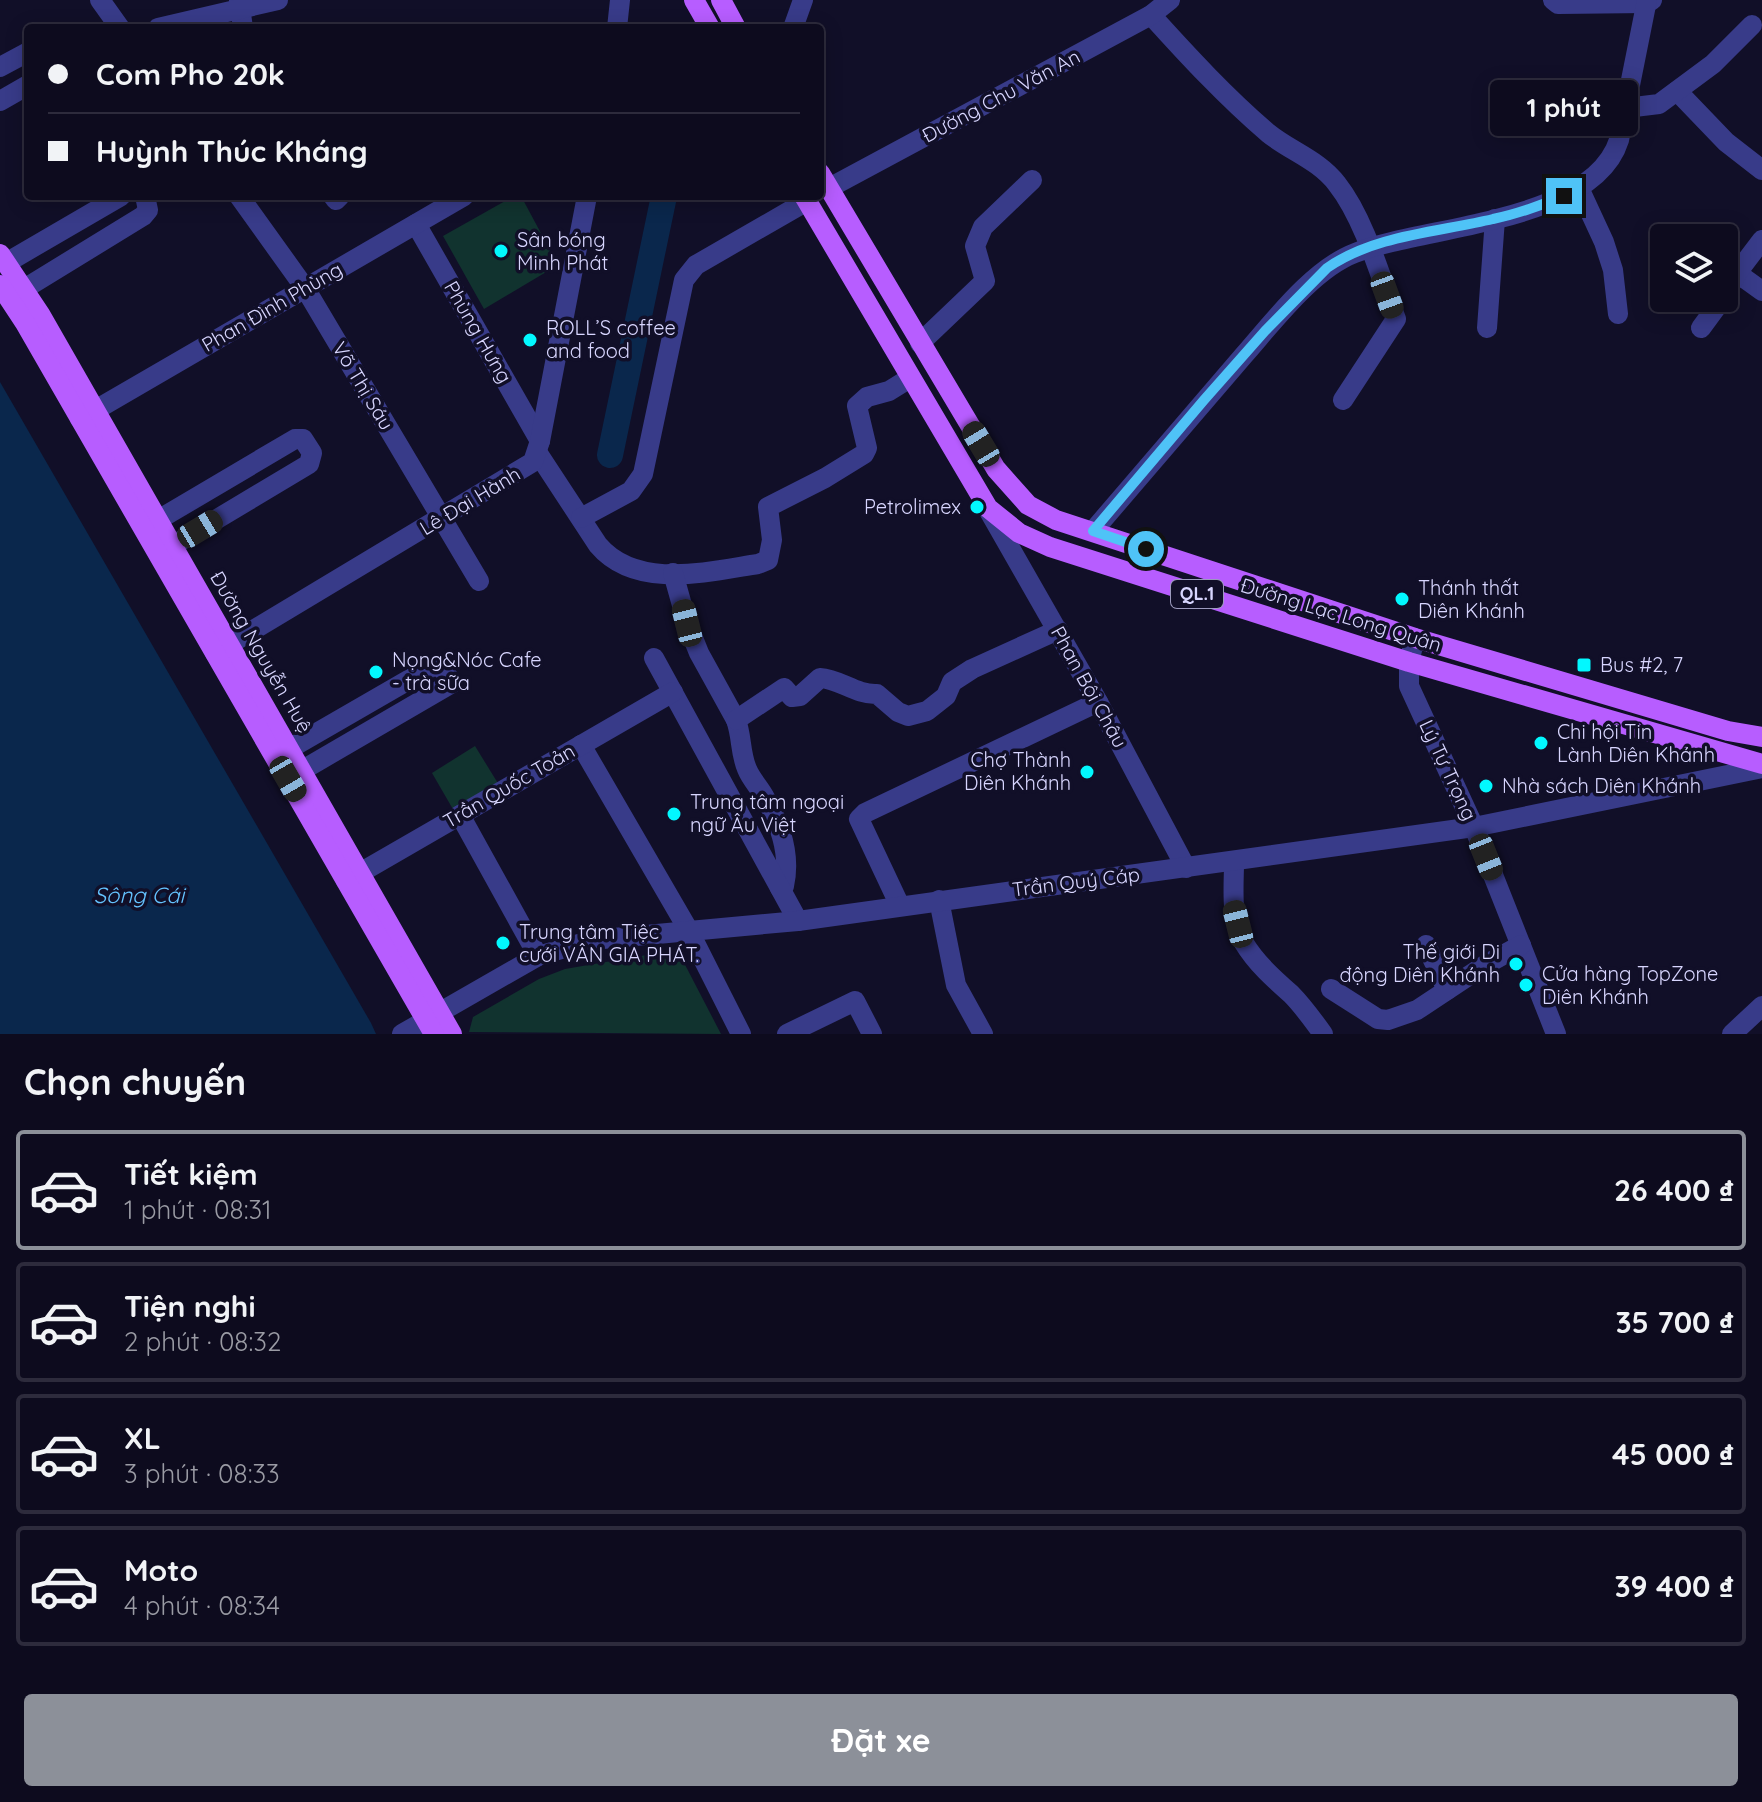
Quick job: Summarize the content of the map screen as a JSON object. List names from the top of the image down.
{
  "streets": {
    "main road": ["QL.1", "Đường Lạc Long Quân", "Đường Nguyễn Huệ"],
    "street": [
      "Đường Chu Văn An",
      "Phan Đình Phùng",
      "Phùng Hưng",
      "Võ Thị Sáu",
      "Lê Đại Hành",
      "Phan Bội Châu",
      "Lý Tự Trọng",
      "Trần Quốc Toản",
      "Trần Quý Cáp"
    ]
  },
  "crossings": [
    ["Đường Chu Văn An", "Đường Lạc Long Quân"],
    ["Phan Đình Phùng", "Phùng Hưng"],
    ["Phan Đình Phùng", "Võ Thị Sáu"],
    ["Phan Đình Phùng", "Đường Nguyễn Huệ"],
    ["Phùng Hưng", "Lê Đại Hành"],
    ["Phùng Hưng", "Đường Lạc Long Quân"],
    ["Võ Thị Sáu", "Lê Đại Hành"],
    ["Lê Đại Hành", "Đường Nguyễn Huệ"],
    ["Đường Lạc Long Quân", "Phan Bội Châu"],
    ["Đường Lạc Long Quân", "Lý Tự Trọng"],
    ["Đường Lạc Long Quân", "Trần Quý Cáp"],
    ["Đường Nguyễn Huệ", "Trần Quốc Toản"],
    ["Đường Nguyễn Huệ", "Trần Quý Cáp"],
    ["Phan Bội Châu", "Trần Quý Cáp"],
    ["Lý Tự Trọng", "Trần Quý Cáp"]
  ],
  "water": ["Sông Cái"],
  "places": {
    "other": [
      "Sân bóng Minh Phát",
      "ROLL’S coffee and food",
      "Petrolimex",
      "Thánh thất Diên Khánh",
      "Nọng&Nóc Cafe - trà sữa",
      "Chi hội Tin Lành Diên Khánh",
      "Chợ Thành Diên Khánh",
      "Nhà sách Diên Khánh",
      "Trung tâm ngoại ngữ Âu Việt",
      "Trung tâm Tiệc cưới VÂN GIA PHÁT.",
      "Thế giới Di động Diên Khánh",
      "Cửa hàng TopZone Diên Khánh"
    ],
    "transit": ["Bus #2, 7"]
  },
  "page": {
    "banner": ["Com Pho 20k", "Huỳnh Thúc Kháng"],
    "bubble": "1 phút",
    "heading": "Chọn chuyến",
    "list": [
      {
        "name": "Tiết kiệm",
        "note": "1 phút · 08:31",
        "value": "26 400 ₫"
      },
      {
        "name": "Tiện nghi",
        "note": "2 phút · 08:32",
        "value": "35 700 ₫"
      },
      {
        "name": "XL",
        "note": "3 phút · 08:33",
        "value": "45 000 ₫"
      },
      {
        "name": "Moto",
        "note": "4 phút · 08:34",
        "value": "39 400 ₫"
      }
    ],
    "buttons": "Đặt xe"
  }
}
